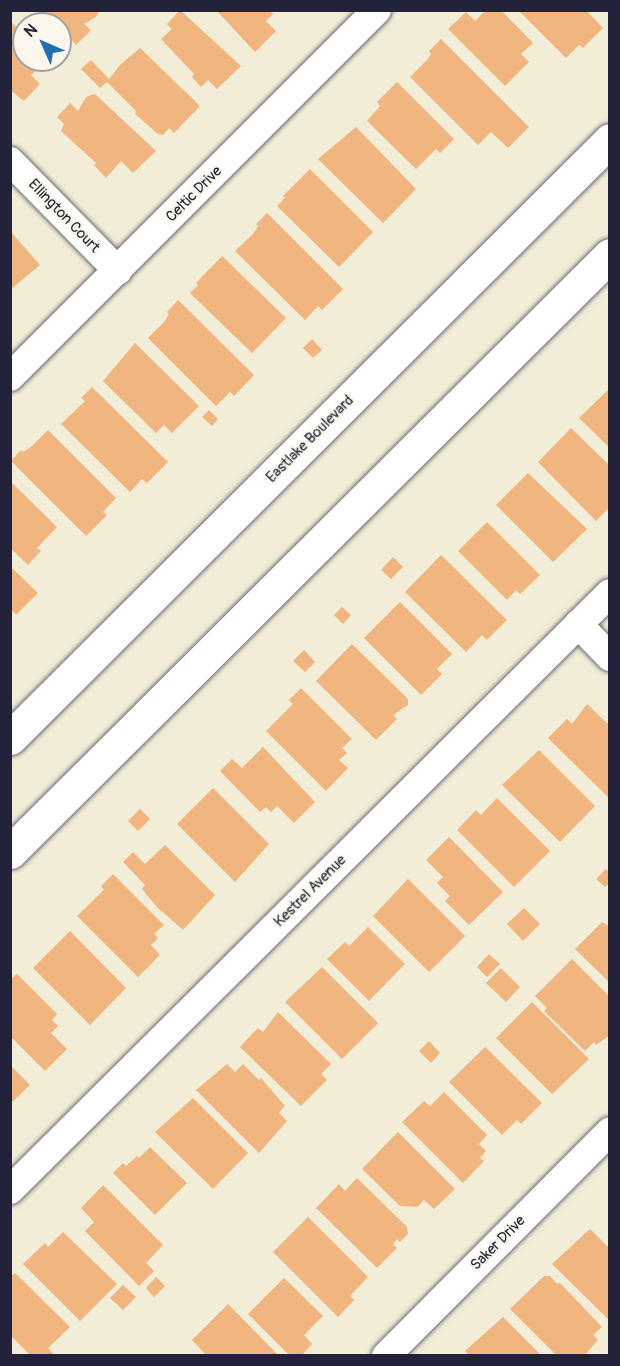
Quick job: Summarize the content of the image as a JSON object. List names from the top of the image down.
{
  "streets": {
    "main road": ["Eastlake Boulevard"],
    "street": [
      "Celtic Drive",
      "Ellington Court",
      "Kestrel Avenue",
      "Saker Drive"
    ]
  },
  "crossings": [
    ["Celtic Drive", "Ellington Court"]
  ],
  "north": "top left"
}
